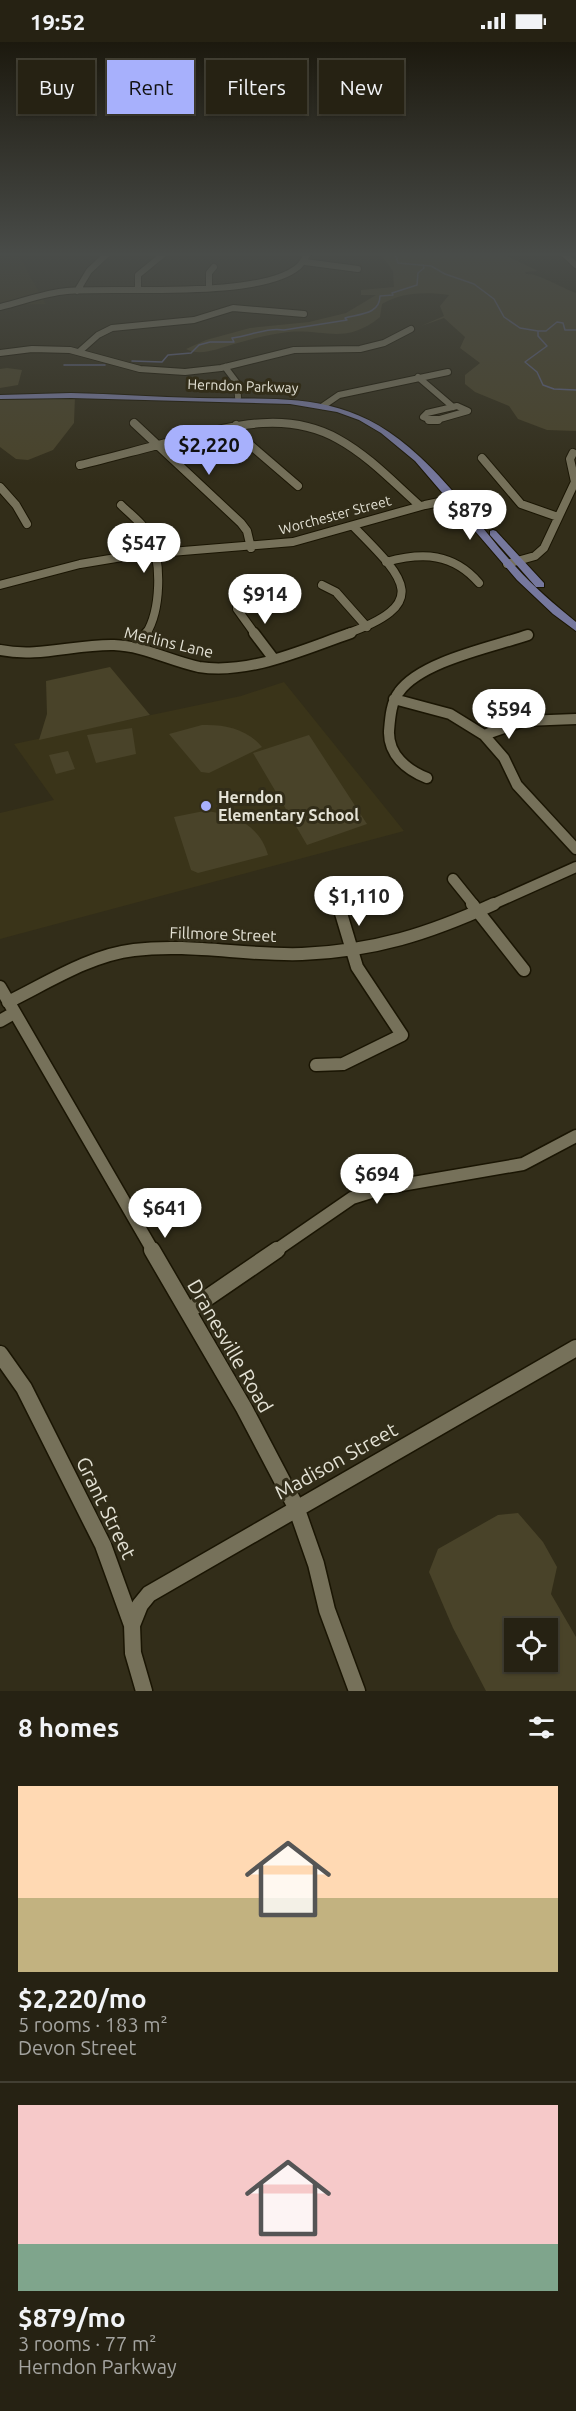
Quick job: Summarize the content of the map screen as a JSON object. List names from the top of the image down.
{
  "streets": {
    "main road": ["Herndon Parkway"],
    "street": [
      "Worchester Street",
      "Merlins Lane",
      "Fillmore Street",
      "Dranesville Road",
      "Madison Street",
      "Grant Street"
    ]
  },
  "crossings": [
    ["Herndon Parkway", "Worchester Street"],
    ["Worchester Street", "Merlins Lane"],
    ["Fillmore Street", "Dranesville Road"],
    ["Dranesville Road", "Madison Street"],
    ["Madison Street", "Grant Street"]
  ],
  "places": ["Herndon Elementary School"],
  "page": {
    "status": "19:52",
    "chip": [
      "Buy",
      "Rent",
      "Filters",
      "New"
    ],
    "price": [
      "$2,220",
      "$879",
      "$547",
      "$914",
      "$594",
      "$1,110",
      "$694",
      "$641"
    ],
    "heading": "8 homes",
    "list": [
      {
        "name": "$2,220/mo",
        "note": "5 rooms · 183 m² · Devon Street"
      },
      {
        "name": "$879/mo",
        "note": "3 rooms · 77 m² · Herndon Parkway"
      }
    ]
  }
}
